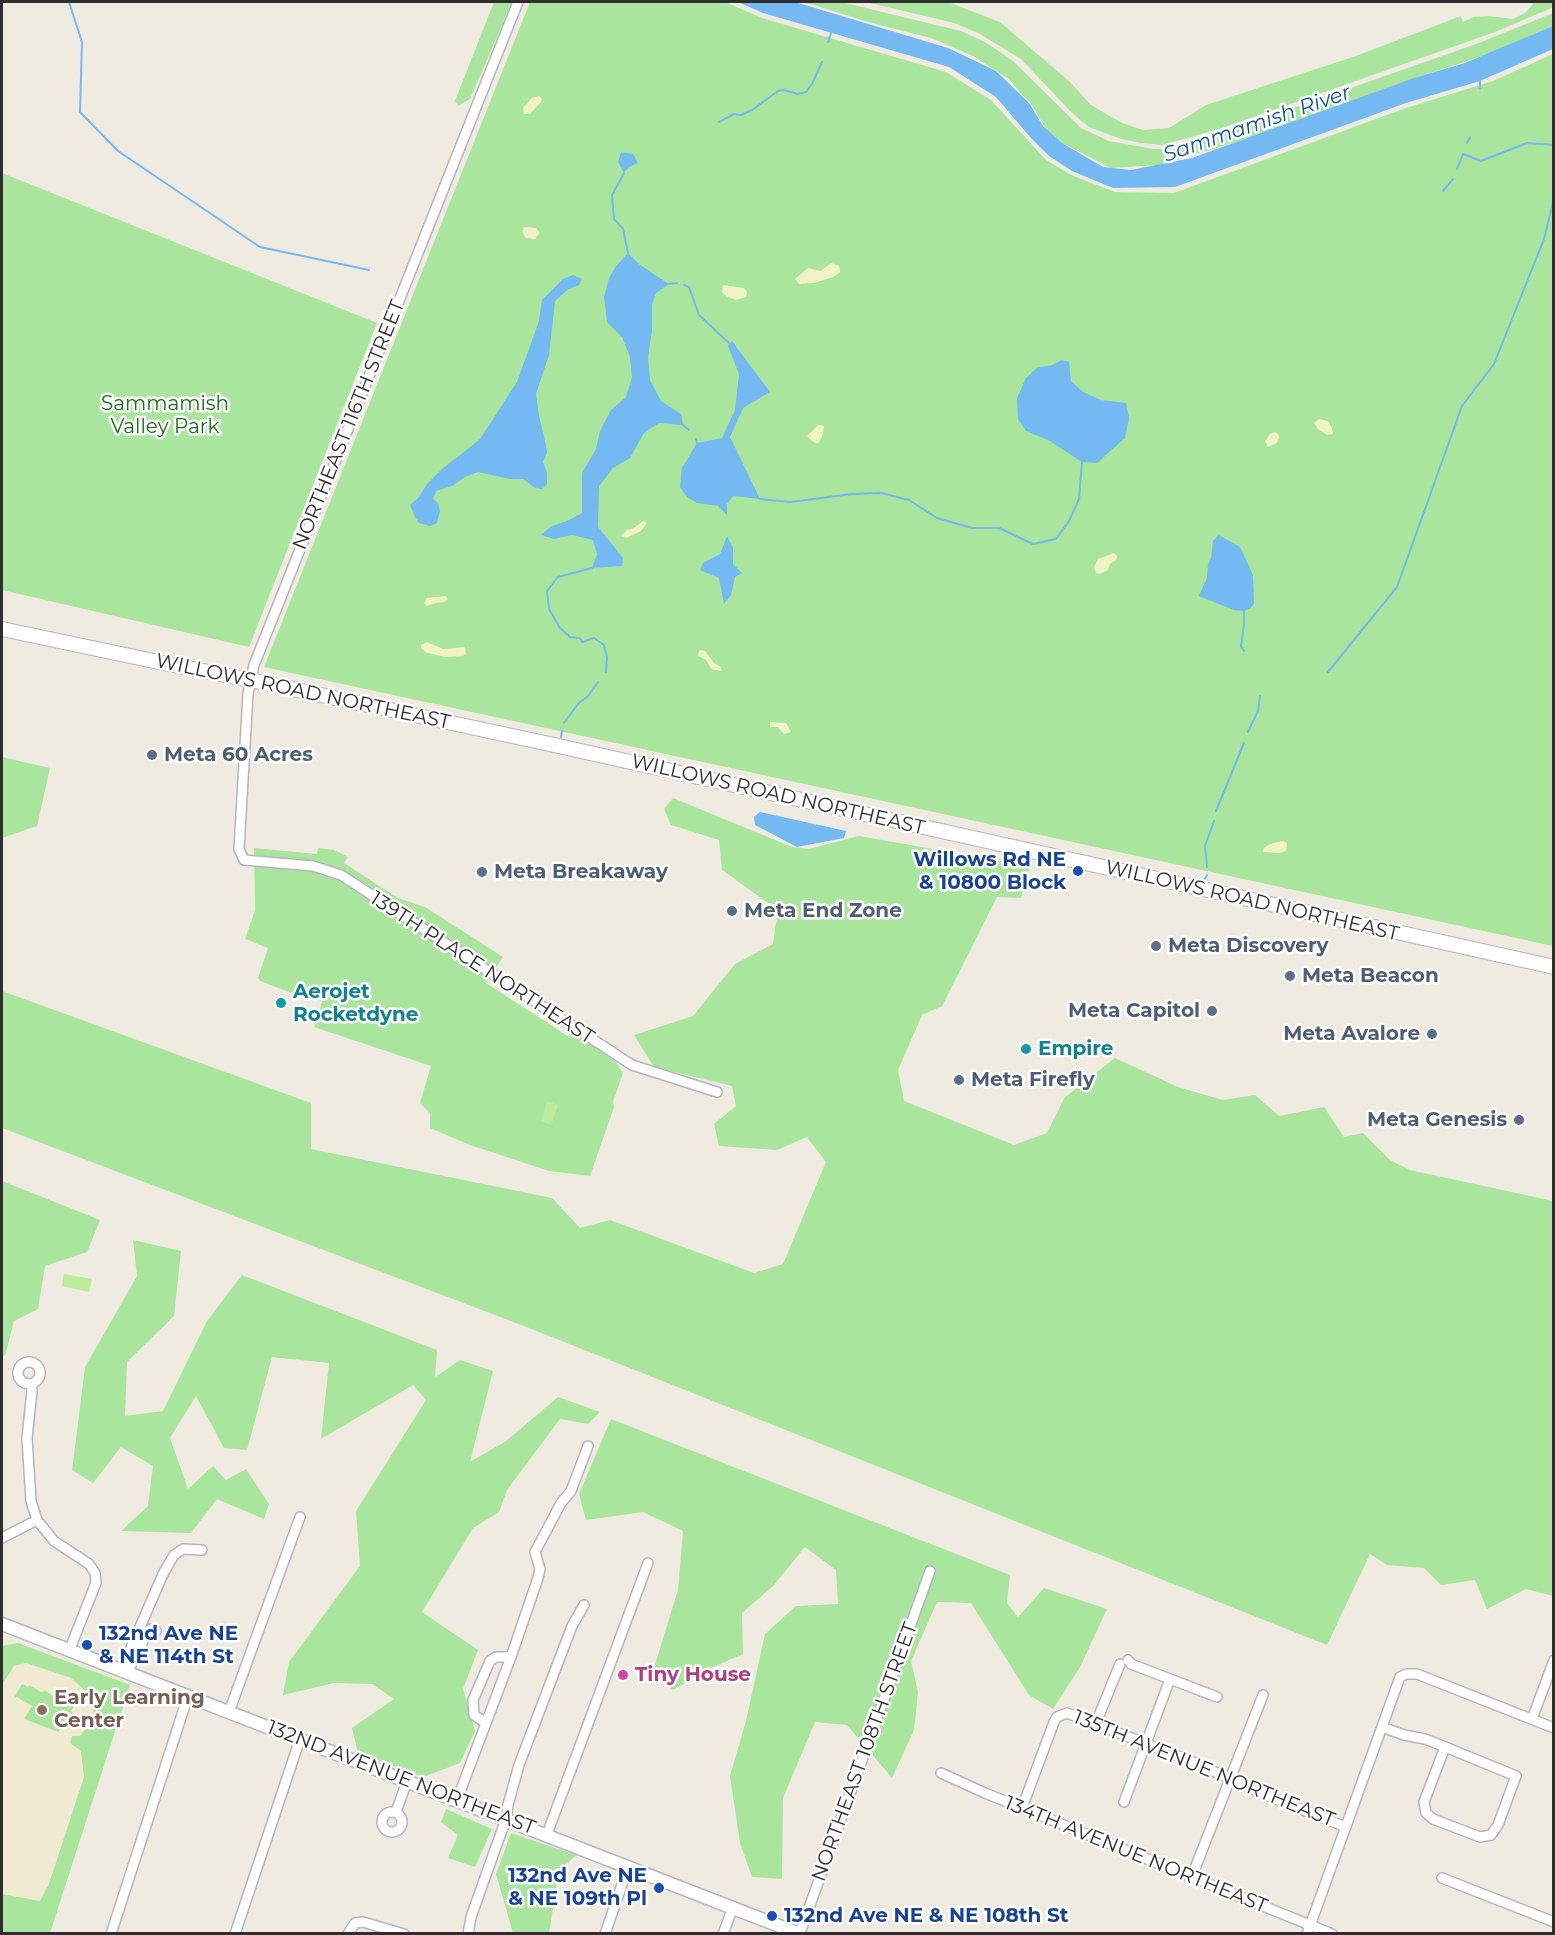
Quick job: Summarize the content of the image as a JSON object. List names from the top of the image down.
{
  "streets": {
    "main road": ["WILLOWS ROAD NORTHEAST"],
    "street": [
      "NORTHEAST 116TH STREET",
      "139TH PLACE NORTHEAST",
      "NORTHEAST 108TH STREET",
      "135TH AVENUE NORTHEAST",
      "132ND AVENUE NORTHEAST",
      "134TH AVENUE NORTHEAST"
    ]
  },
  "crossings": [
    ["NORTHEAST 116TH STREET", "WILLOWS ROAD NORTHEAST"],
    ["NORTHEAST 116TH STREET", "139TH PLACE NORTHEAST"],
    ["NORTHEAST 108TH STREET", "132ND AVENUE NORTHEAST"],
    ["135TH AVENUE NORTHEAST", "134TH AVENUE NORTHEAST"]
  ],
  "water": ["Sammamish River"],
  "parks": ["Sammamish Valley Park"],
  "places": [
    "Meta 60 Acres",
    "Willows Rd NE & 10800 Block",
    "Meta Breakaway",
    "Meta End Zone",
    "Meta Discovery",
    "Meta Beacon",
    "Aerojet Rocketdyne",
    "Meta Capitol",
    "Meta Avalore",
    "Empire",
    "Meta Firefly",
    "Meta Genesis",
    "132nd Ave NE & NE 114th St",
    "Tiny House",
    "Early Learning Center",
    "132nd Ave NE & NE 109th Pl",
    "132nd Ave NE & NE 108th St"
  ]
}
